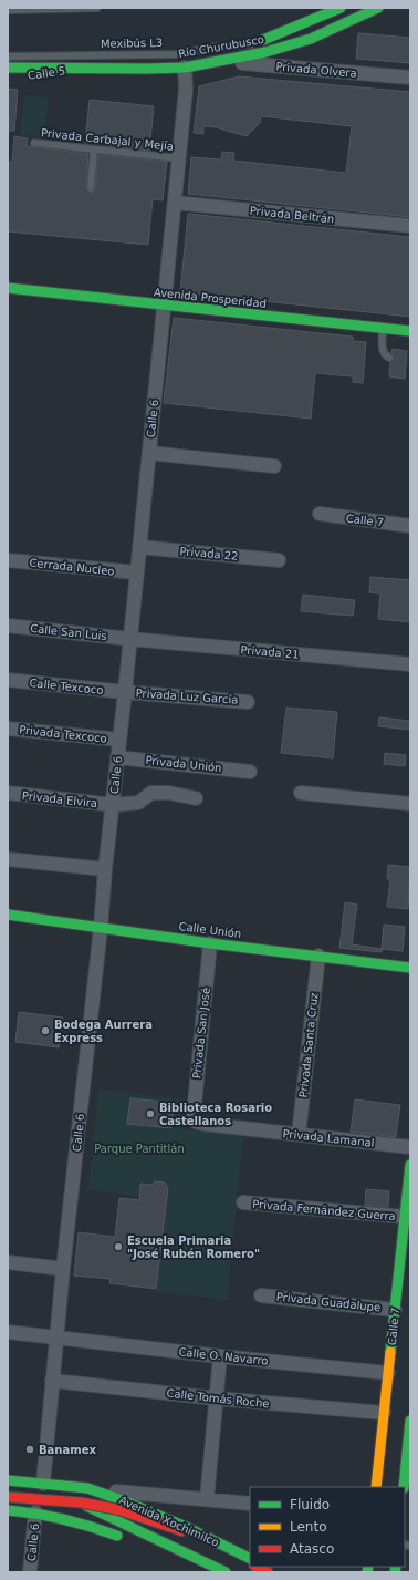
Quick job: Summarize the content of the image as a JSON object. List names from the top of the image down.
{
  "streets": {
    "main road": [
      "Río Churubusco",
      "Avenida Prosperidad",
      "Calle 7",
      "Calle Unión",
      "Avenida Xochimilco"
    ],
    "street": [
      "Privada Olvera",
      "Calle 5",
      "Privada Beltrán",
      "Calle 6",
      "Privada 22",
      "Cerrada Nucleo",
      "Calle San Luis",
      "Privada 21",
      "Calle Texcoco",
      "Privada Luz García",
      "Privada Texcoco",
      "Privada Unión",
      "Privada Elvira",
      "Privada San José",
      "Privada Santa Cruz",
      "Privada Lamanal",
      "Privada Fernández Guerra",
      "Privada Guadalupe",
      "Calle O. Navarro",
      "Calle Tomás Roche"
    ],
    "lane": ["Mexibús L3", "Privada Carbajal y Mejía"]
  },
  "crossings": [
    ["Río Churubusco", "Privada Olvera"],
    ["Río Churubusco", "Calle 5"],
    ["Río Churubusco", "Calle 6"],
    ["Privada Carbajal y Mejía", "Calle 6"],
    ["Privada Beltrán", "Calle 6"],
    ["Avenida Prosperidad", "Calle 6"],
    ["Calle 6", "Privada 22"],
    ["Calle 6", "Cerrada Nucleo"],
    ["Calle 6", "Calle San Luis"],
    ["Calle 6", "Privada 21"],
    ["Calle 6", "Calle Texcoco"],
    ["Calle 6", "Privada Luz García"],
    ["Calle 6", "Privada Texcoco"],
    ["Calle 6", "Privada Unión"],
    ["Calle 6", "Privada Elvira"],
    ["Calle 6", "Calle Unión"],
    ["Calle 6", "Calle O. Navarro"],
    ["Calle 6", "Calle Tomás Roche"],
    ["Calle 6", "Avenida Xochimilco"],
    ["Calle 7", "Privada Fernández Guerra"],
    ["Calle 7", "Privada Guadalupe"],
    ["Calle 7", "Calle O. Navarro"],
    ["Calle 7", "Calle Tomás Roche"],
    ["Calle San Luis", "Privada 21"],
    ["Calle Texcoco", "Privada Luz García"],
    ["Calle Unión", "Privada San José"],
    ["Calle Unión", "Privada Santa Cruz"],
    ["Privada San José", "Privada Lamanal"],
    ["Privada Santa Cruz", "Privada Lamanal"]
  ],
  "parks": ["Parque Pantitlán"],
  "places": [
    "Bodega Aurrera Express",
    "Biblioteca Rosario Castellanos",
    "Escuela Primaria \"José Rubén Romero\"",
    "Banamex"
  ],
  "legend": ["Fluido", "Lento", "Atasco"]
}
